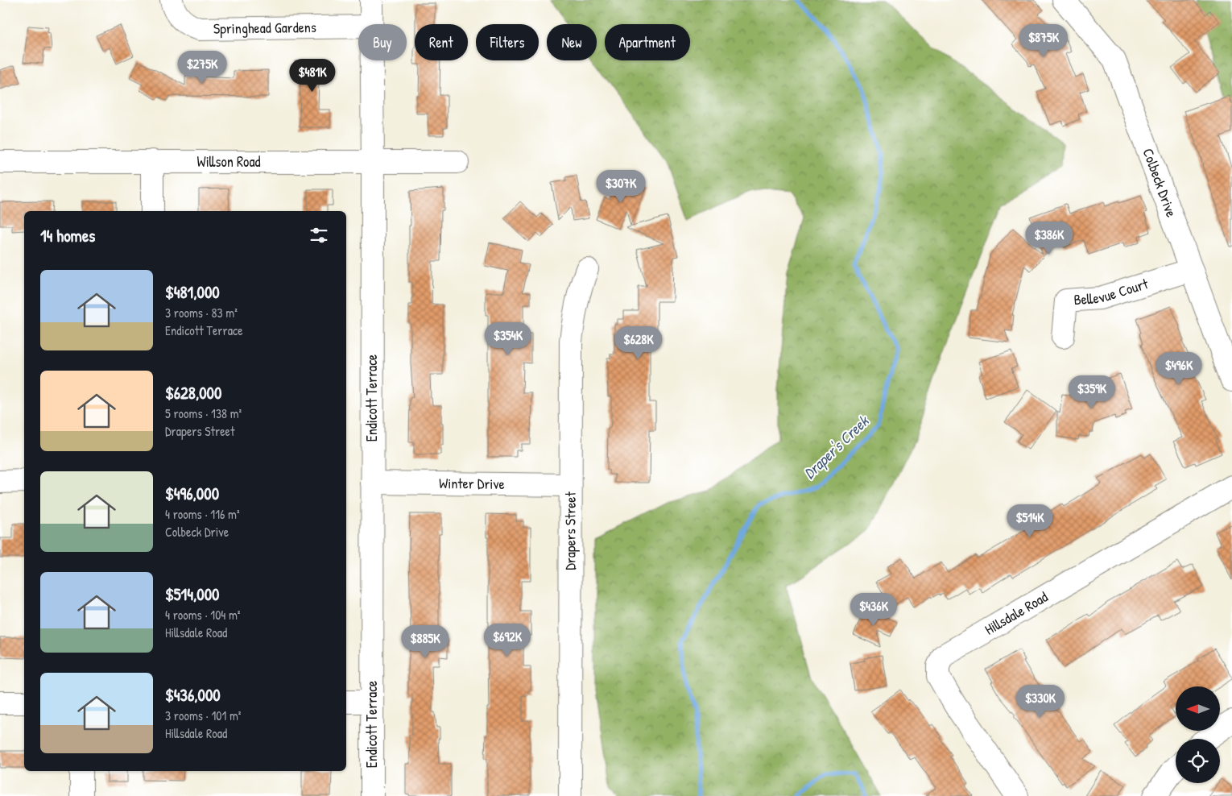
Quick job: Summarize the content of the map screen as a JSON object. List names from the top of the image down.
{
  "streets": {
    "street": [
      "Springhead Gardens",
      "Willson Road",
      "Colbeck Drive",
      "Bellevue Court",
      "Endicott Terrace",
      "Winter Drive",
      "Drapers Street",
      "Hillsdale Road"
    ]
  },
  "crossings": [
    ["Willson Road", "Endicott Terrace"],
    ["Colbeck Drive", "Bellevue Court"],
    ["Endicott Terrace", "Winter Drive"],
    ["Winter Drive", "Drapers Street"]
  ],
  "water": ["Draper's Creek"],
  "north": "left",
  "page": {
    "price": [
      "$875K",
      "$275K",
      "$481K",
      "$307K",
      "$386K",
      "$354K",
      "$628K",
      "$496K",
      "$359K",
      "$514K",
      "$436K",
      "$692K",
      "$885K",
      "$330K"
    ],
    "chip": [
      "Buy",
      "Rent",
      "Filters",
      "New",
      "Apartment"
    ],
    "heading": "14 homes",
    "list": [
      {
        "name": "$481,000",
        "note": "3 rooms · 83 m² · Endicott Terrace"
      },
      {
        "name": "$628,000",
        "note": "5 rooms · 138 m² · Drapers Street"
      },
      {
        "name": "$496,000",
        "note": "4 rooms · 116 m² · Colbeck Drive"
      },
      {
        "name": "$514,000",
        "note": "4 rooms · 104 m² · Hillsdale Road"
      },
      {
        "name": "$436,000",
        "note": "3 rooms · 101 m² · Hillsdale Road"
      }
    ]
  }
}
